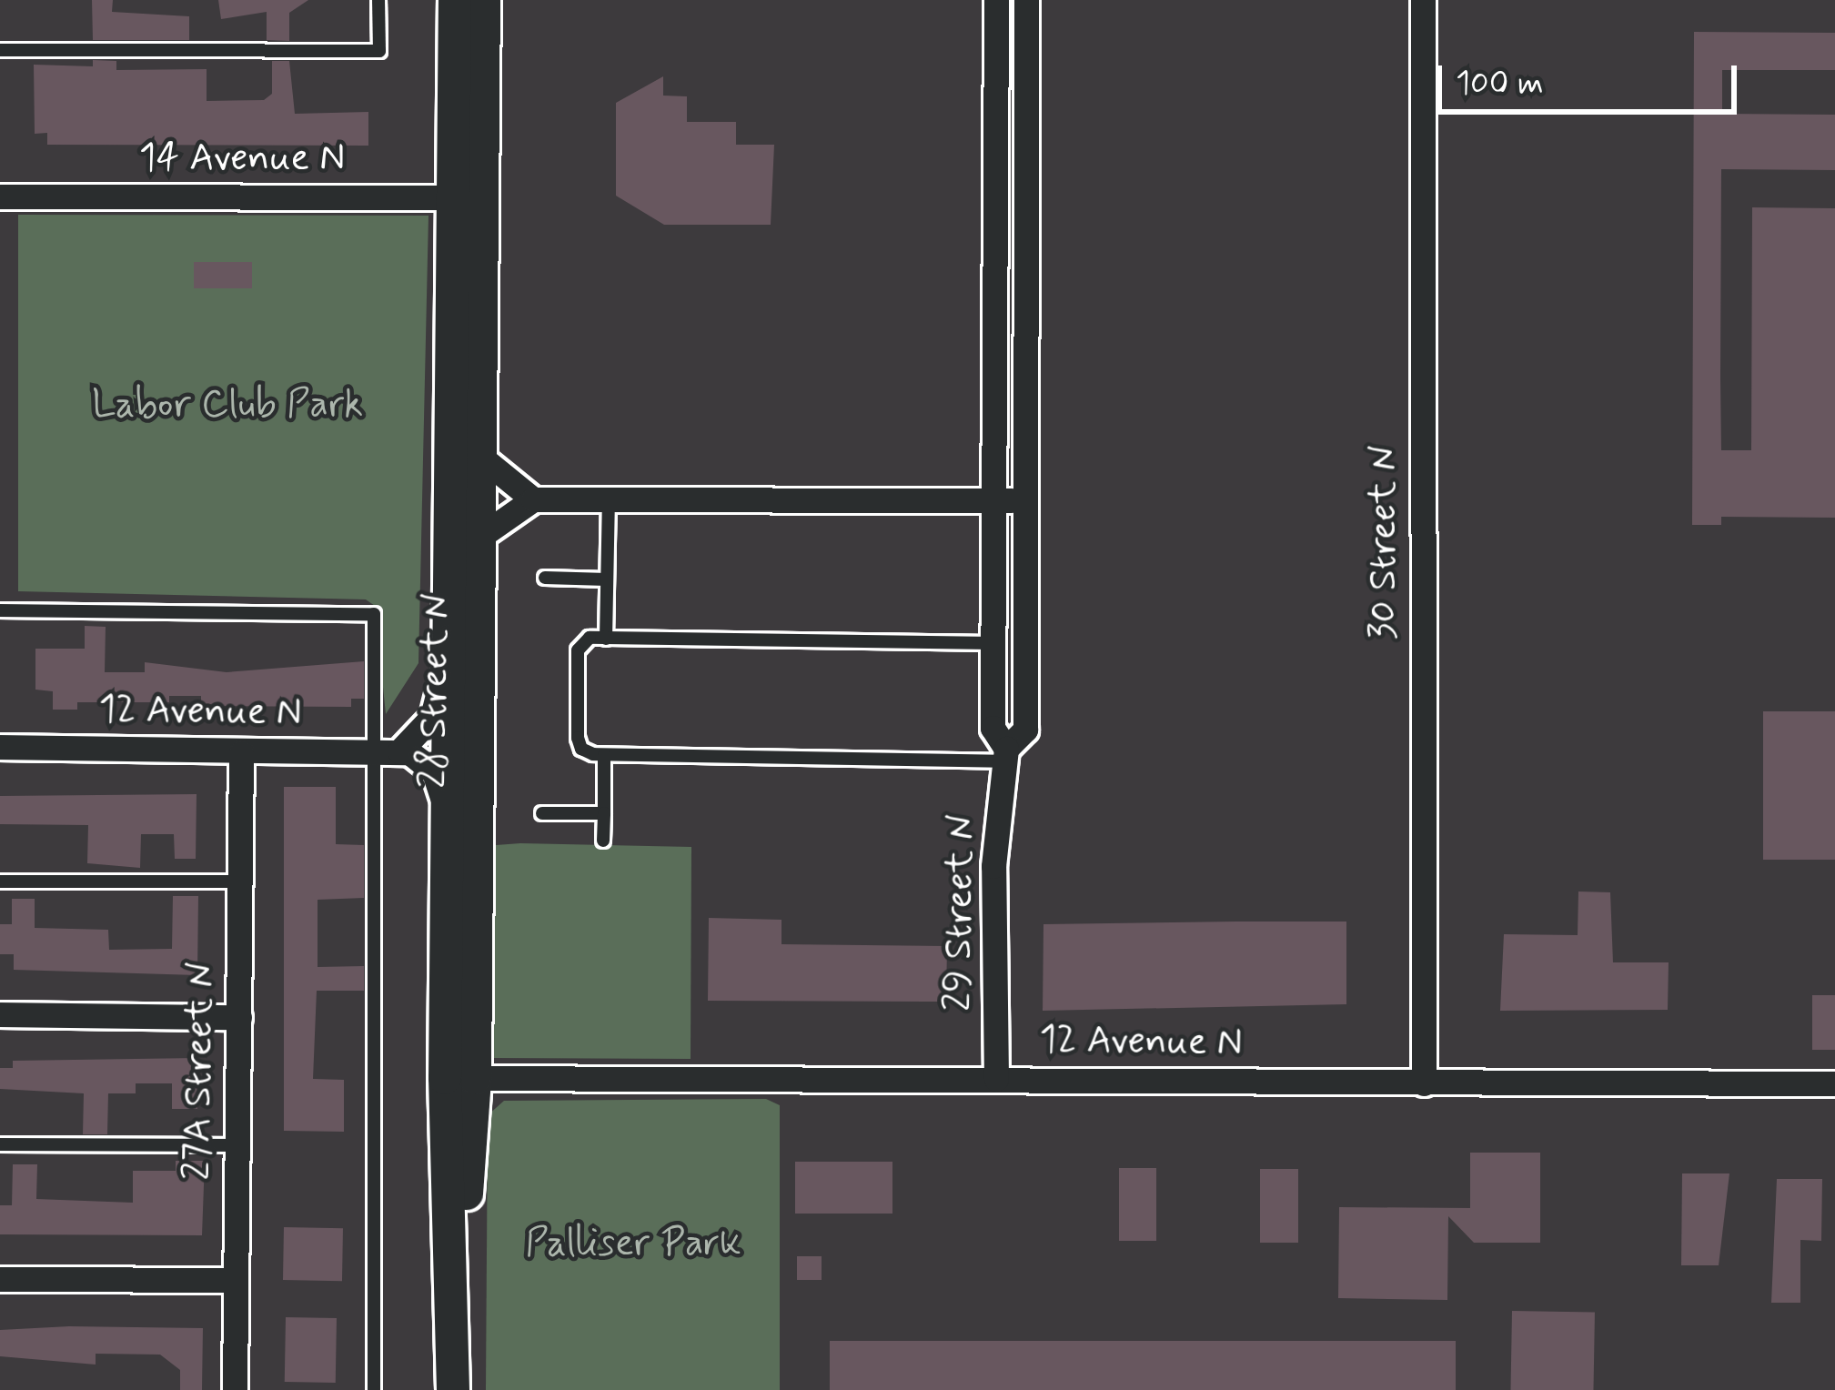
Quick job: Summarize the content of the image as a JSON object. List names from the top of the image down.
{
  "streets": {
    "main road": ["28 Street N"],
    "street": [
      "14 Avenue N",
      "30 Street N",
      "12 Avenue N",
      "29 Street N",
      "27A Street N"
    ]
  },
  "crossings": [
    ["14 Avenue N", "28 Street N"],
    ["30 Street N", "12 Avenue N"],
    ["28 Street N", "12 Avenue N"],
    ["12 Avenue N", "29 Street N"],
    ["12 Avenue N", "27A Street N"]
  ],
  "parks": ["Labor Club Park", "Palliser Park"],
  "scale_bar": "100 m"
}
